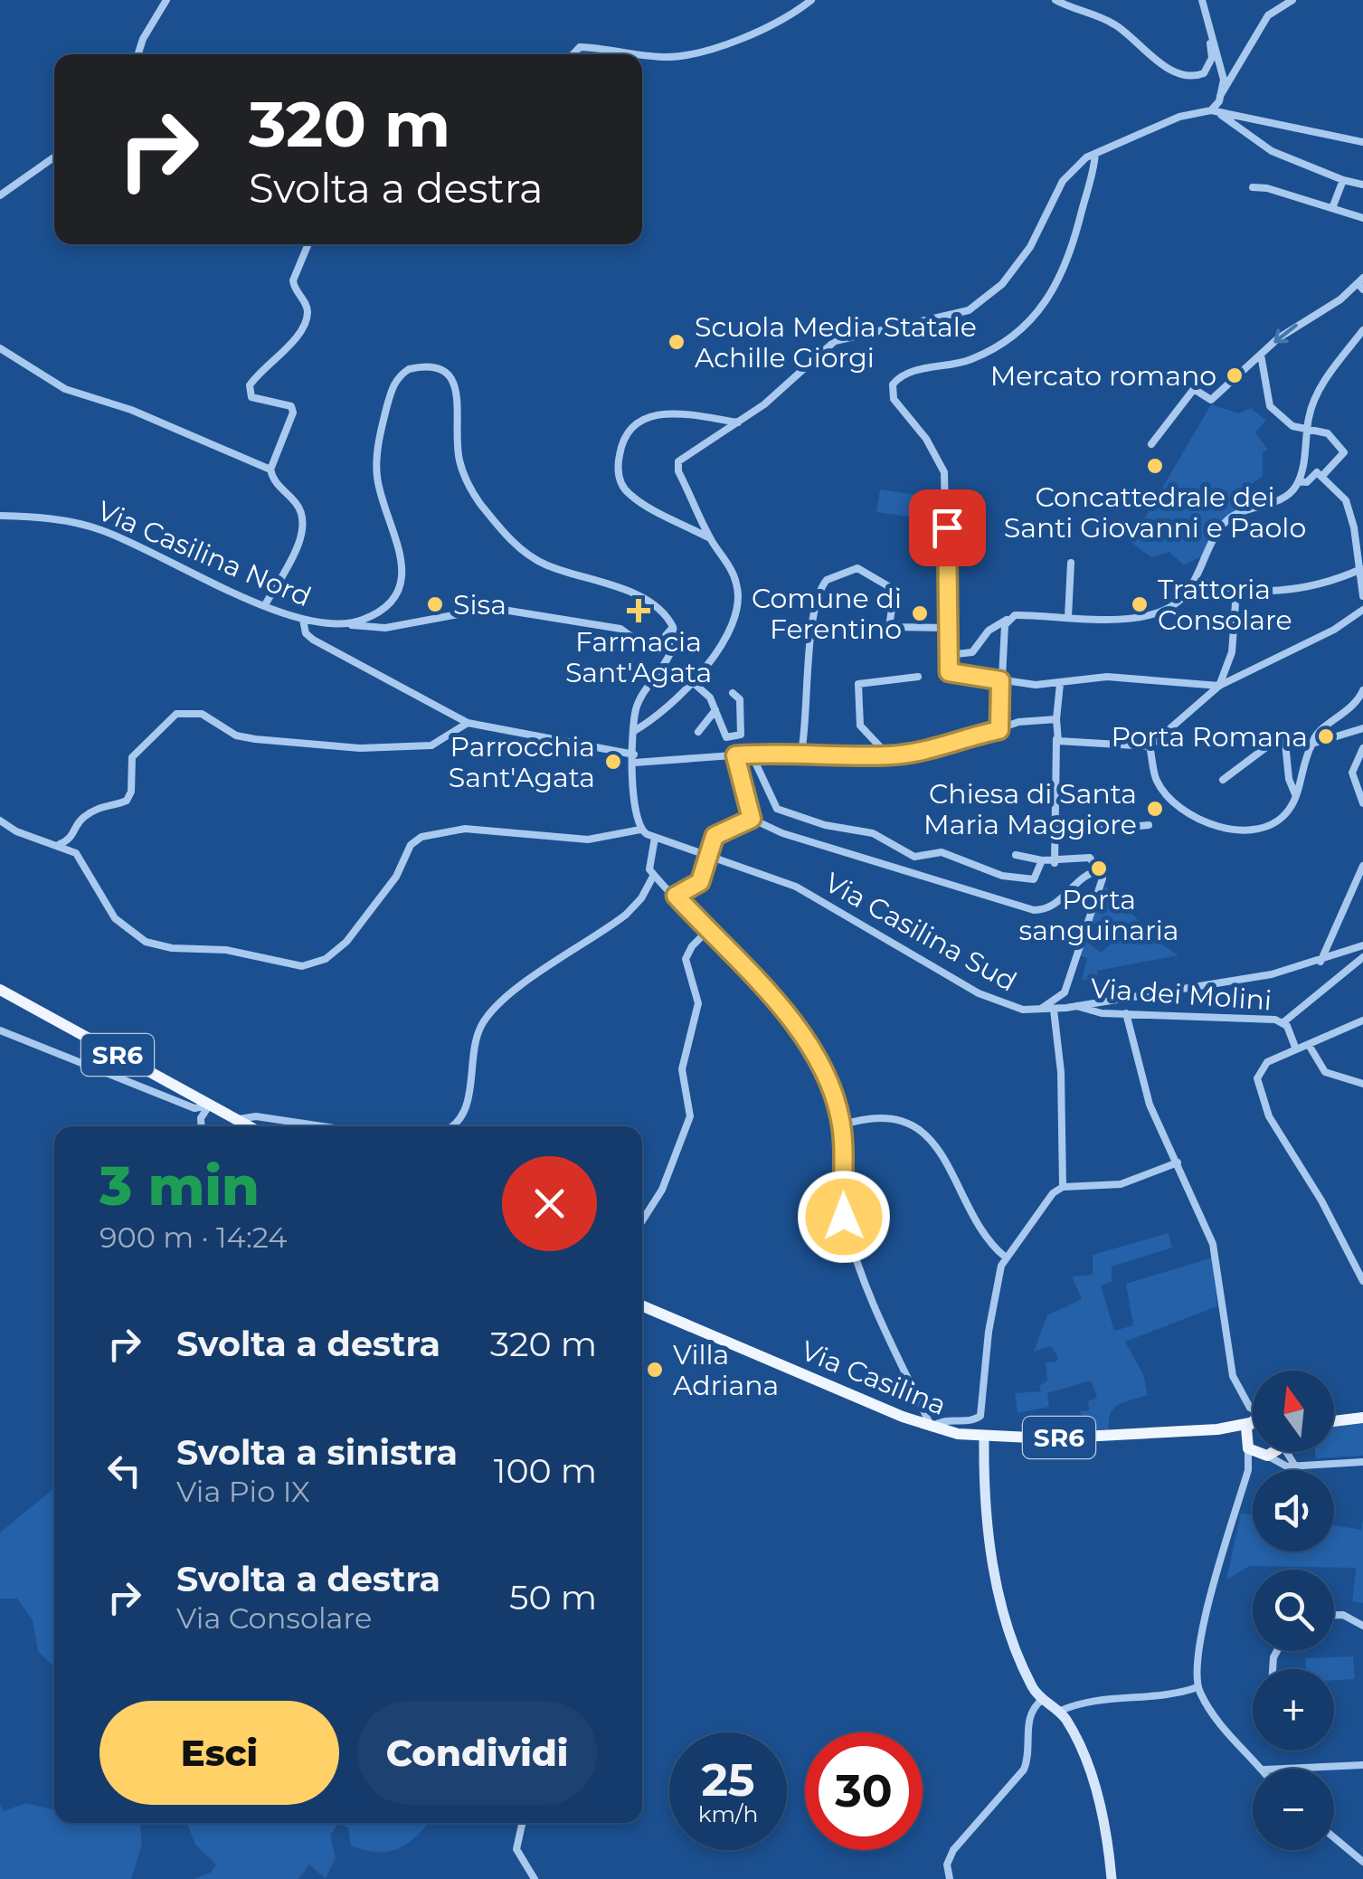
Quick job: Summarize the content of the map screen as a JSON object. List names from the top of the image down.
{
  "streets": {
    "main road": ["SR6", "Via Casilina"],
    "street": ["Via Casilina Nord", "Via Casilina Sud", "Via dei Molini"]
  },
  "crossings": [
    ["Via Casilina Sud", "Via dei Molini"]
  ],
  "places": {
    "other": [
      "Scuola Media Statale Achille Giorgi",
      "Mercato romano",
      "Concattedrale dei Santi Giovanni e Paolo",
      "Sisa",
      "Trattoria Consolare",
      "Comune di Ferentino",
      "Porta Romana",
      "Parrocchia Sant'Agata",
      "Chiesa di Santa Maria Maggiore",
      "Porta sanguinaria",
      "Villa Adriana"
    ],
    "health": ["Farmacia Sant'Agata"]
  },
  "north": "top",
  "page": {
    "turn": ["320 m", "Svolta a destra"],
    "heading": ["3 min", "900 m · 14:24"],
    "list": [
      {
        "name": "Svolta a destra",
        "value": "320 m"
      },
      {
        "name": "Svolta a sinistra",
        "note": "Via Pio IX",
        "value": "100 m"
      },
      {
        "name": "Svolta a destra",
        "note": "Via Consolare",
        "value": "50 m"
      }
    ],
    "map_buttons": ["+", "−"],
    "buttons": ["Esci", "Condividi"],
    "speed": "25 km/h",
    "limit": "30"
  }
}
